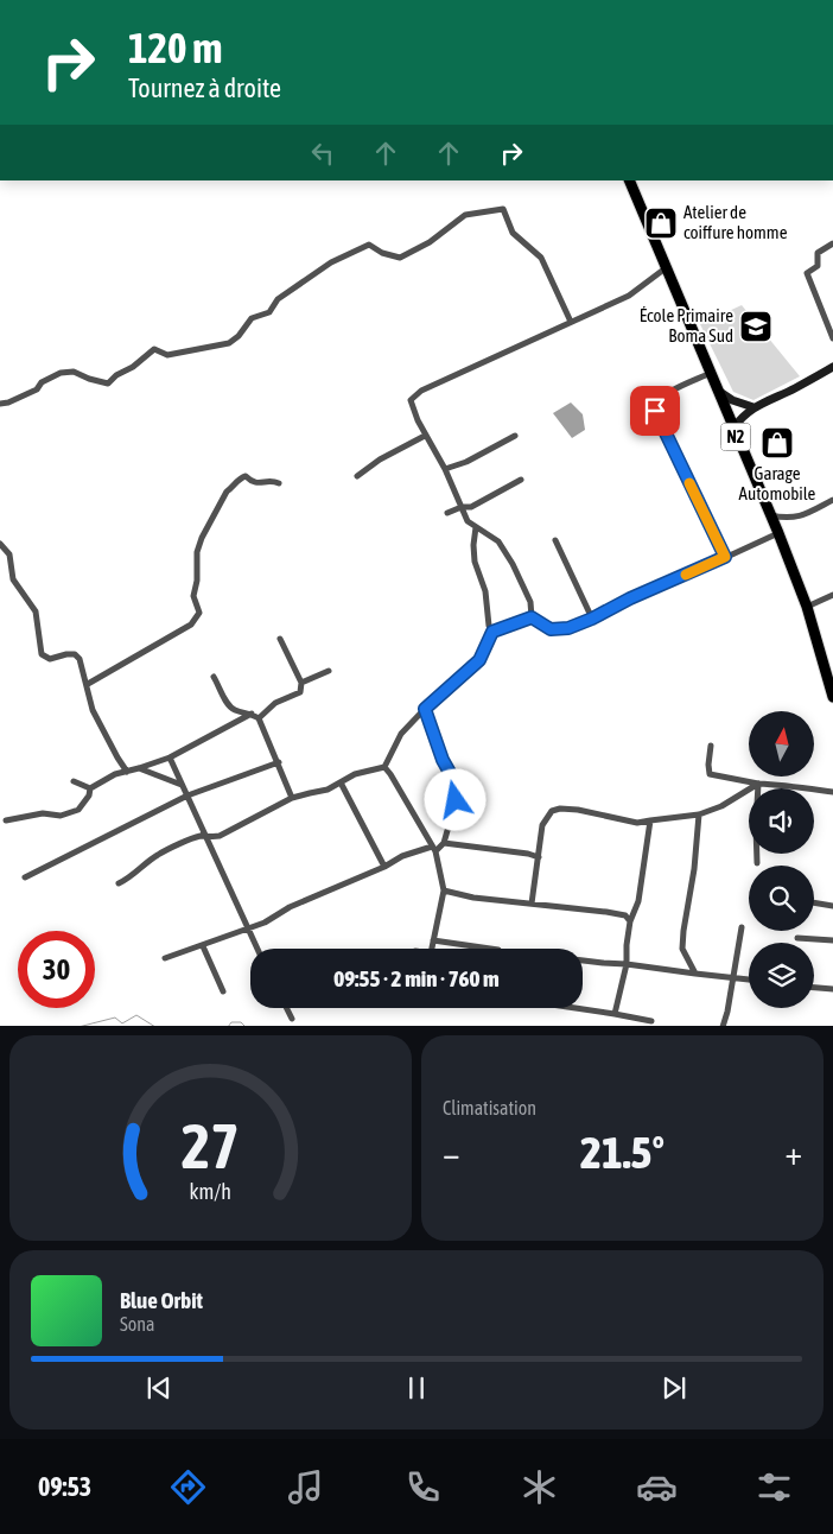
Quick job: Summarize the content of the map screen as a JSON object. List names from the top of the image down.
{
  "streets": {
    "highway": ["N2"]
  },
  "places": {
    "shop": ["Atelier de coiffure homme", "Garage Automobile"],
    "school or university": ["École Primaire Boma Sud"]
  },
  "north": "top",
  "page": {
    "turn": ["120 m", "Tournez à droite"],
    "limit": "30",
    "trip": "09:55 · 2 min · 760 m",
    "tile": "Climatisation",
    "heat": ["−", "21.5°", "+"],
    "song": ["Blue Orbit", "Sona"],
    "tabs": "09:53",
    "gauge": ["27", "km/h"]
  }
}
